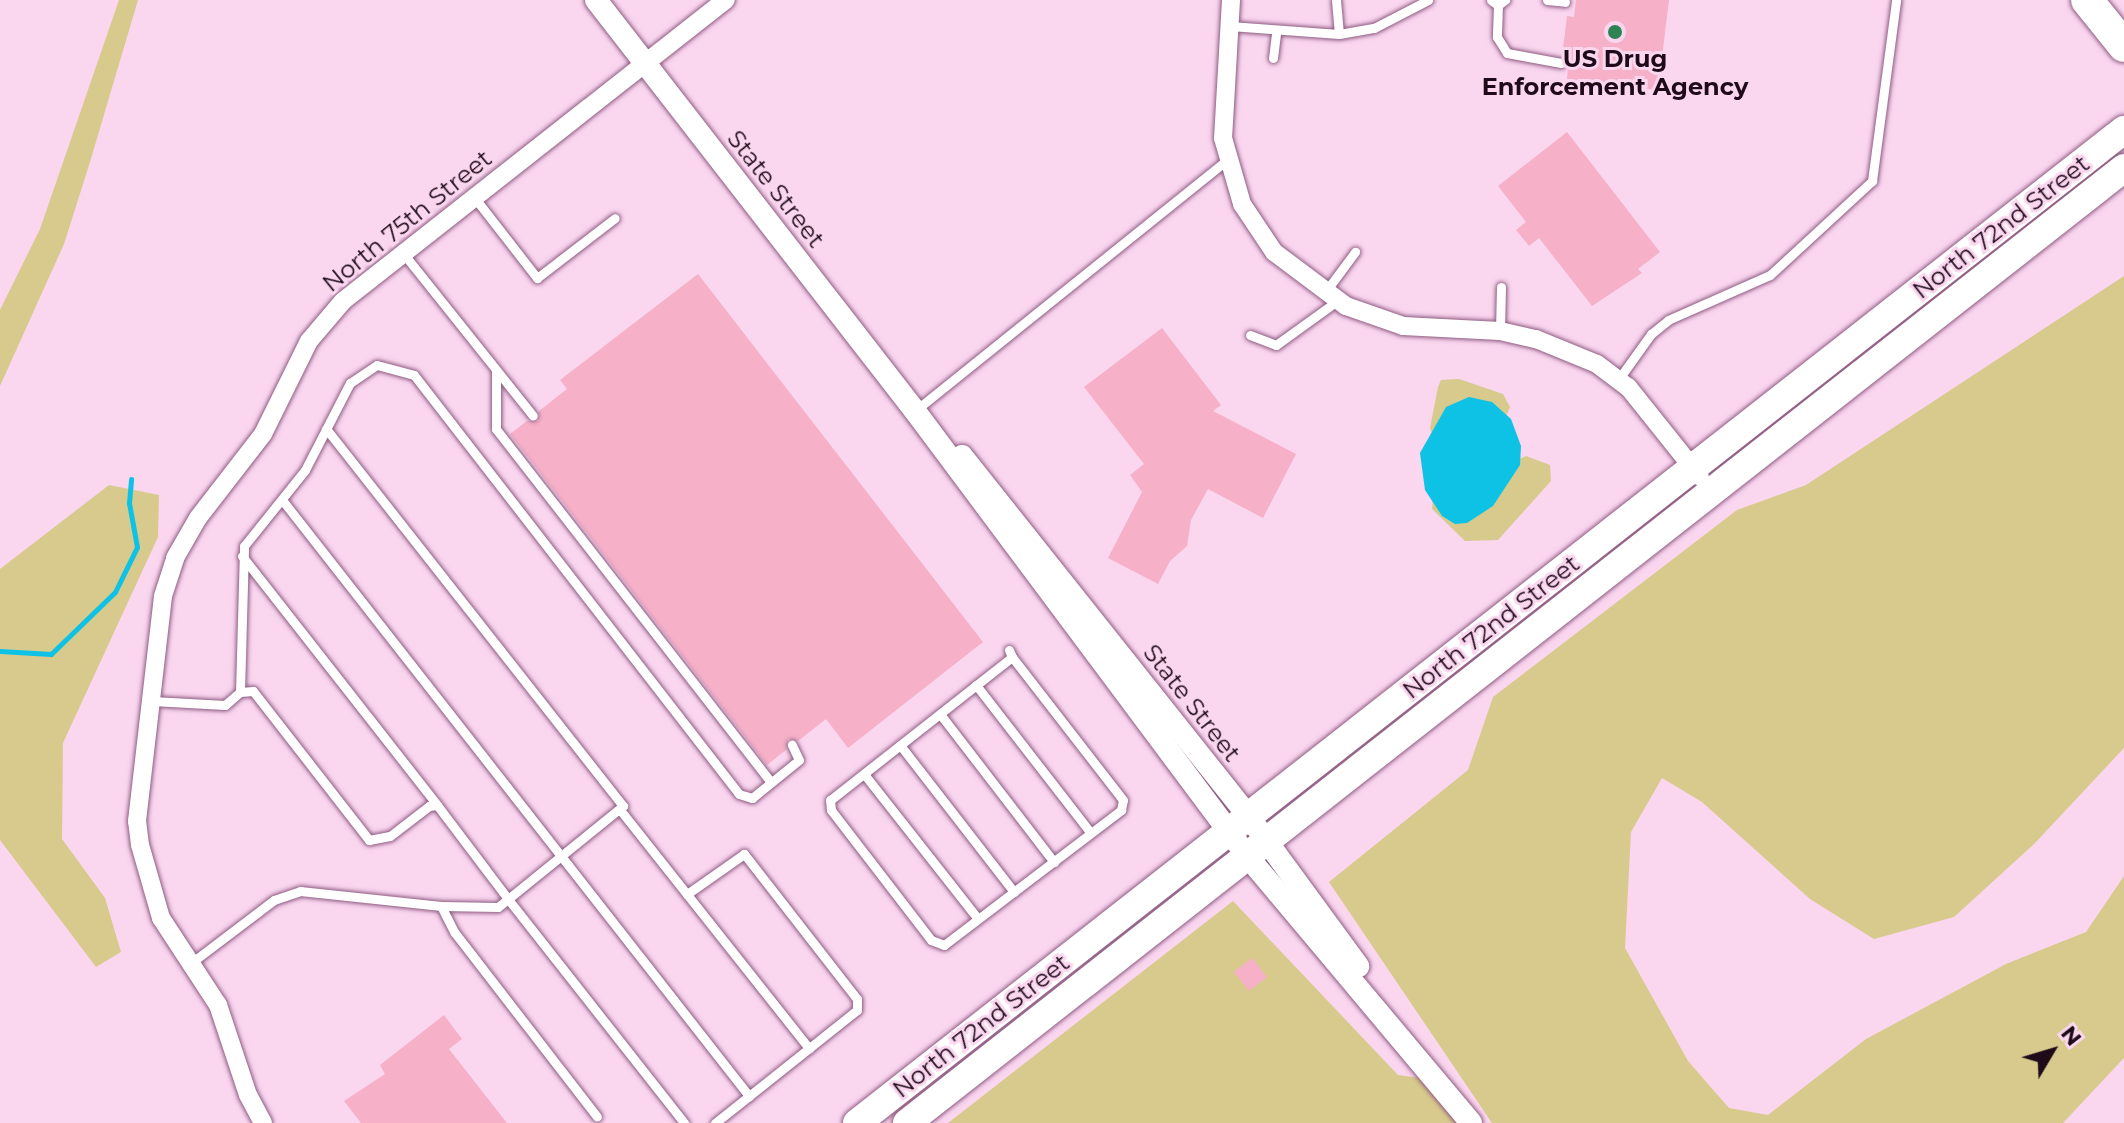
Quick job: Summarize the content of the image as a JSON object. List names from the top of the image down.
{
  "streets": {
    "main road": ["North 72nd Street"],
    "street": ["State Street", "North 75th Street"]
  },
  "crossings": [
    ["State Street", "North 75th Street"],
    ["State Street", "North 72nd Street"]
  ],
  "places": ["US Drug Enforcement Agency"],
  "north": "top right"
}
